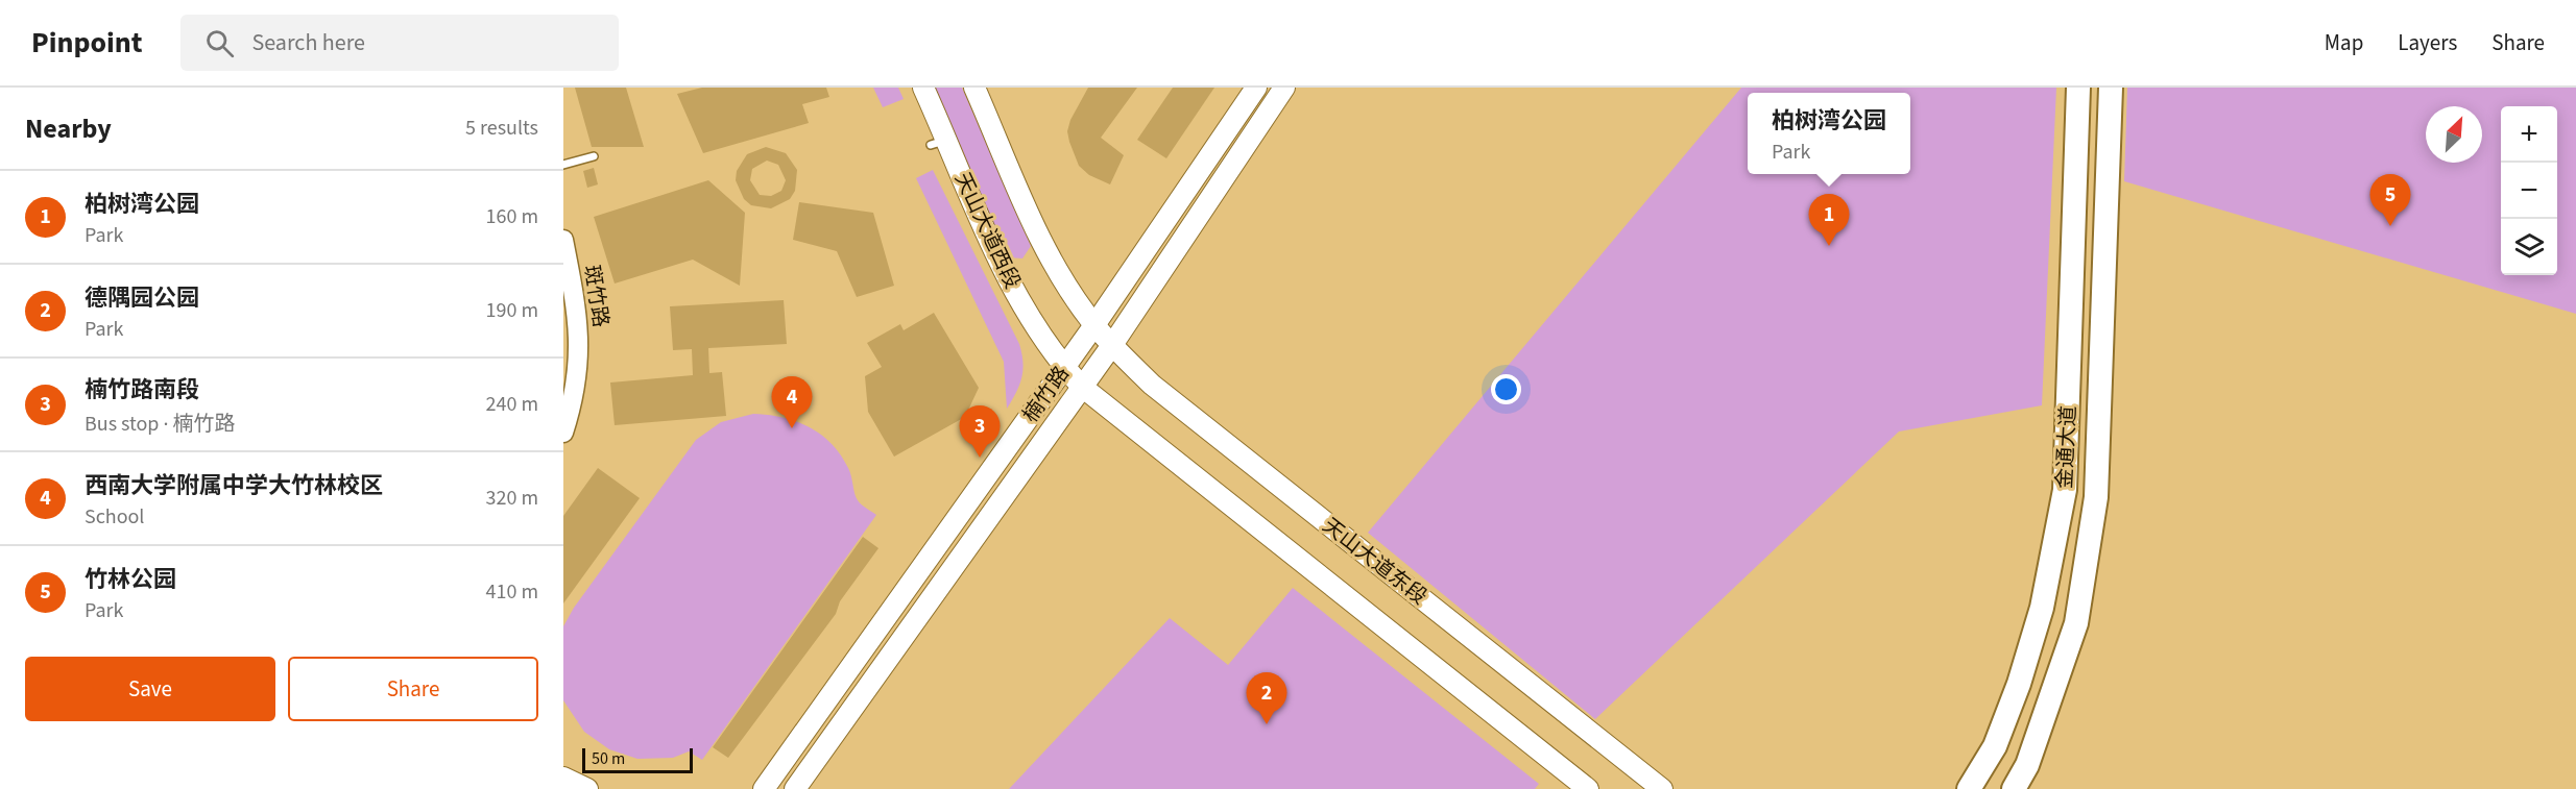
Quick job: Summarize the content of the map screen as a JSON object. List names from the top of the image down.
{
  "streets": {
    "main road": [
      "天山大道西段",
      "楠竹路",
      "金通大道",
      "天山大道东段"
    ],
    "street": ["斑竹路"]
  },
  "crossings": [
    ["天山大道西段", "楠竹路"],
    ["楠竹路", "天山大道东段"]
  ],
  "scale_bar": "50 m",
  "north": "top right",
  "page": {
    "header": "Pinpoint",
    "search": "Search here",
    "nav": ["Map", "Layers", "Share"],
    "heading": ["Nearby", "5 results"],
    "popup": ["柏树湾公园", "Park"],
    "map_buttons": ["+", "−"],
    "list": [
      {
        "mark": "1",
        "name": "柏树湾公园",
        "note": "Park",
        "value": "160 m"
      },
      {
        "mark": "2",
        "name": "德隅园公园",
        "note": "Park",
        "value": "190 m"
      },
      {
        "mark": "3",
        "name": "楠竹路南段",
        "note": "Bus stop · 楠竹路",
        "value": "240 m"
      },
      {
        "mark": "4",
        "name": "西南大学附属中学大竹林校区",
        "note": "School",
        "value": "320 m"
      },
      {
        "mark": "5",
        "name": "竹林公园",
        "note": "Park",
        "value": "410 m"
      }
    ],
    "pins": [
      "5",
      "1",
      "4",
      "3",
      "2"
    ],
    "buttons": ["Save", "Share"],
    "scale": "50 m"
  }
}
